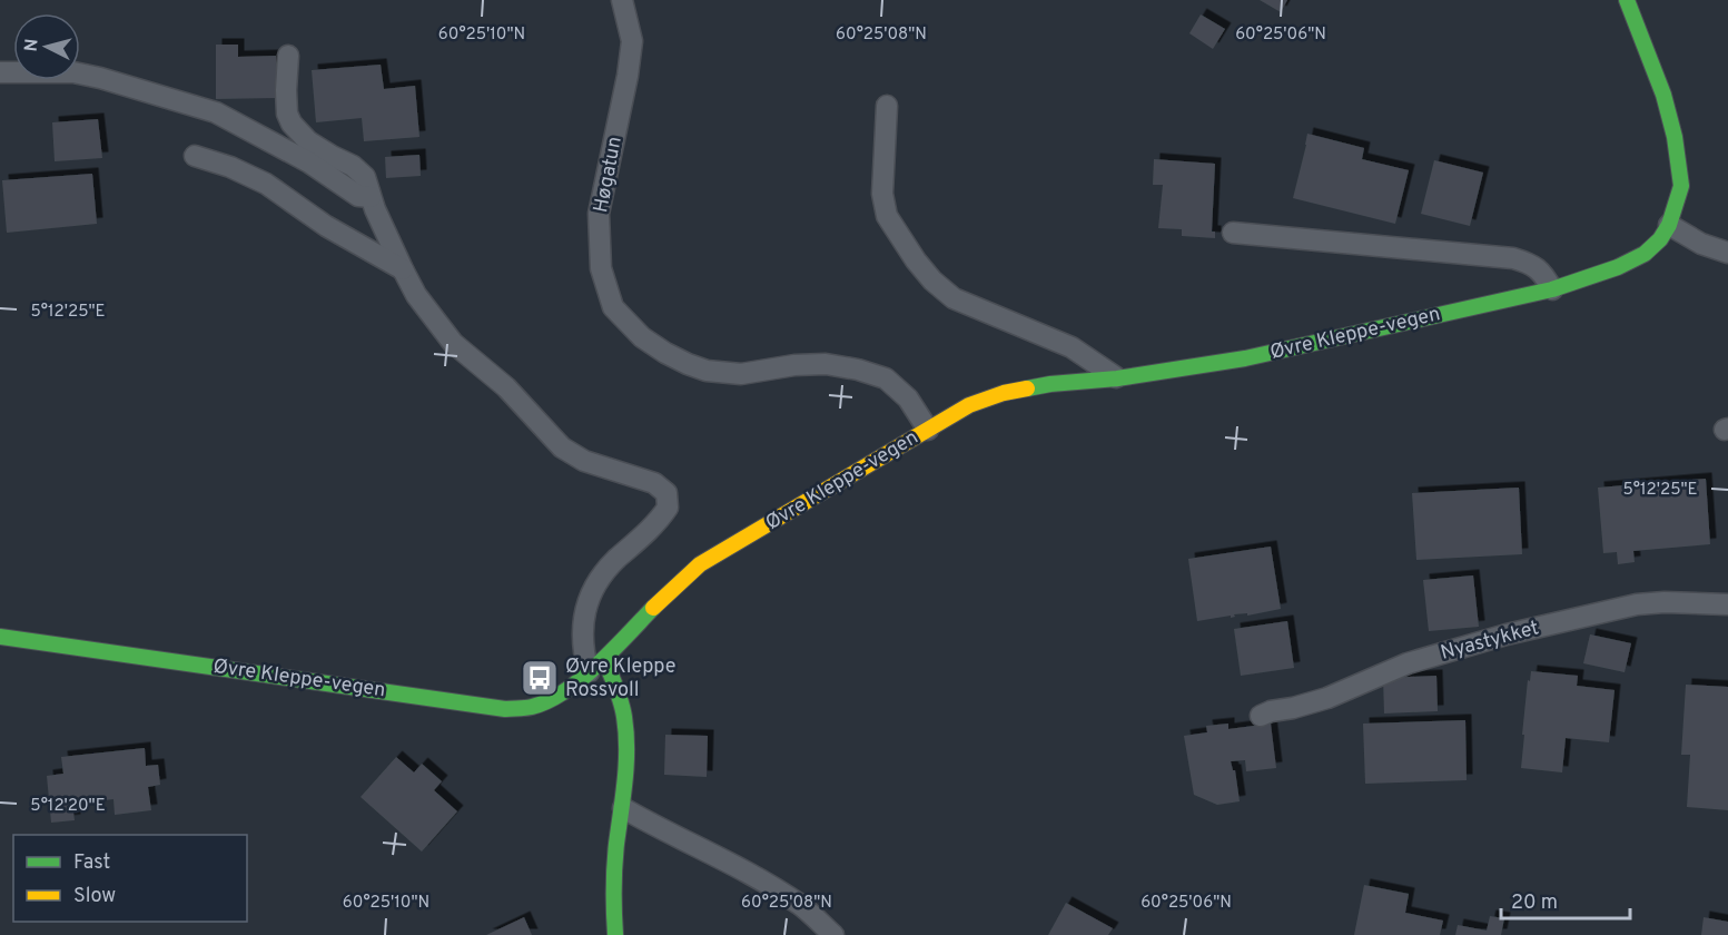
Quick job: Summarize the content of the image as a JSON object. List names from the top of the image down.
{
  "streets": {
    "street": ["Øvre Kleppe-vegen"],
    "lane": ["Høgatun", "Nyastykket"]
  },
  "crossings": [
    ["Høgatun", "Øvre Kleppe-vegen"]
  ],
  "places": {
    "bus stop": ["Øvre Kleppe Rossvoll"]
  },
  "legend": ["Fast", "Slow"],
  "scale_bar": "20 m",
  "north": "left",
  "coordinates": [
    "60°25'10\"N",
    "60°25'08\"N",
    "60°25'06\"N",
    "5°12'25\"E",
    "5°12'20\"E"
  ]
}
